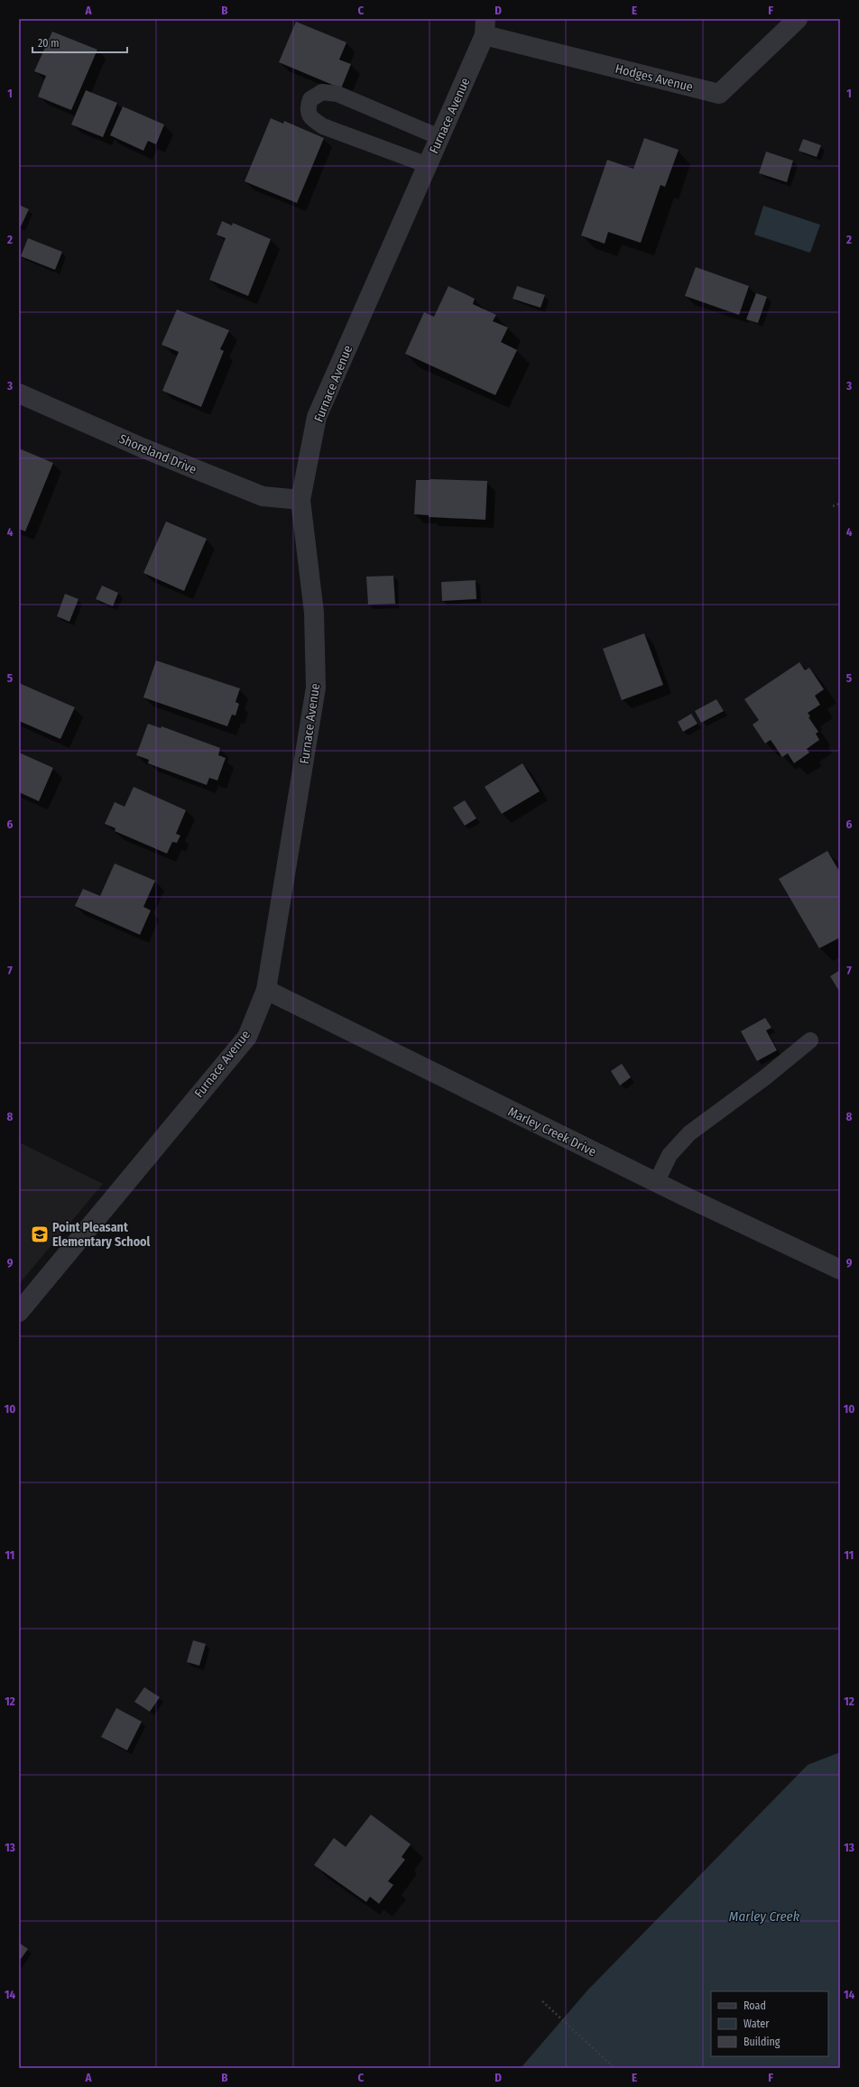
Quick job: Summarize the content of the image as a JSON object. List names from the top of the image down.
{
  "streets": {
    "street": [
      "Hodges Avenue",
      "Furnace Avenue",
      "Shoreland Drive",
      "Marley Creek Drive"
    ]
  },
  "crossings": [
    ["Hodges Avenue", "Furnace Avenue"],
    ["Furnace Avenue", "Shoreland Drive"],
    ["Furnace Avenue", "Marley Creek Drive"]
  ],
  "water": ["Marley Creek"],
  "places": {
    "school or university": ["Point Pleasant Elementary School"]
  },
  "legend": ["Road", "Water", "Building"],
  "scale_bar": "20 m",
  "grid": {
    "columns": [
      "A",
      "B",
      "C",
      "D",
      "E",
      "F"
    ],
    "rows": [
      "1",
      "2",
      "3",
      "4",
      "5",
      "6",
      "7",
      "8",
      "9",
      "10",
      "11",
      "12",
      "13",
      "14"
    ]
  }
}
